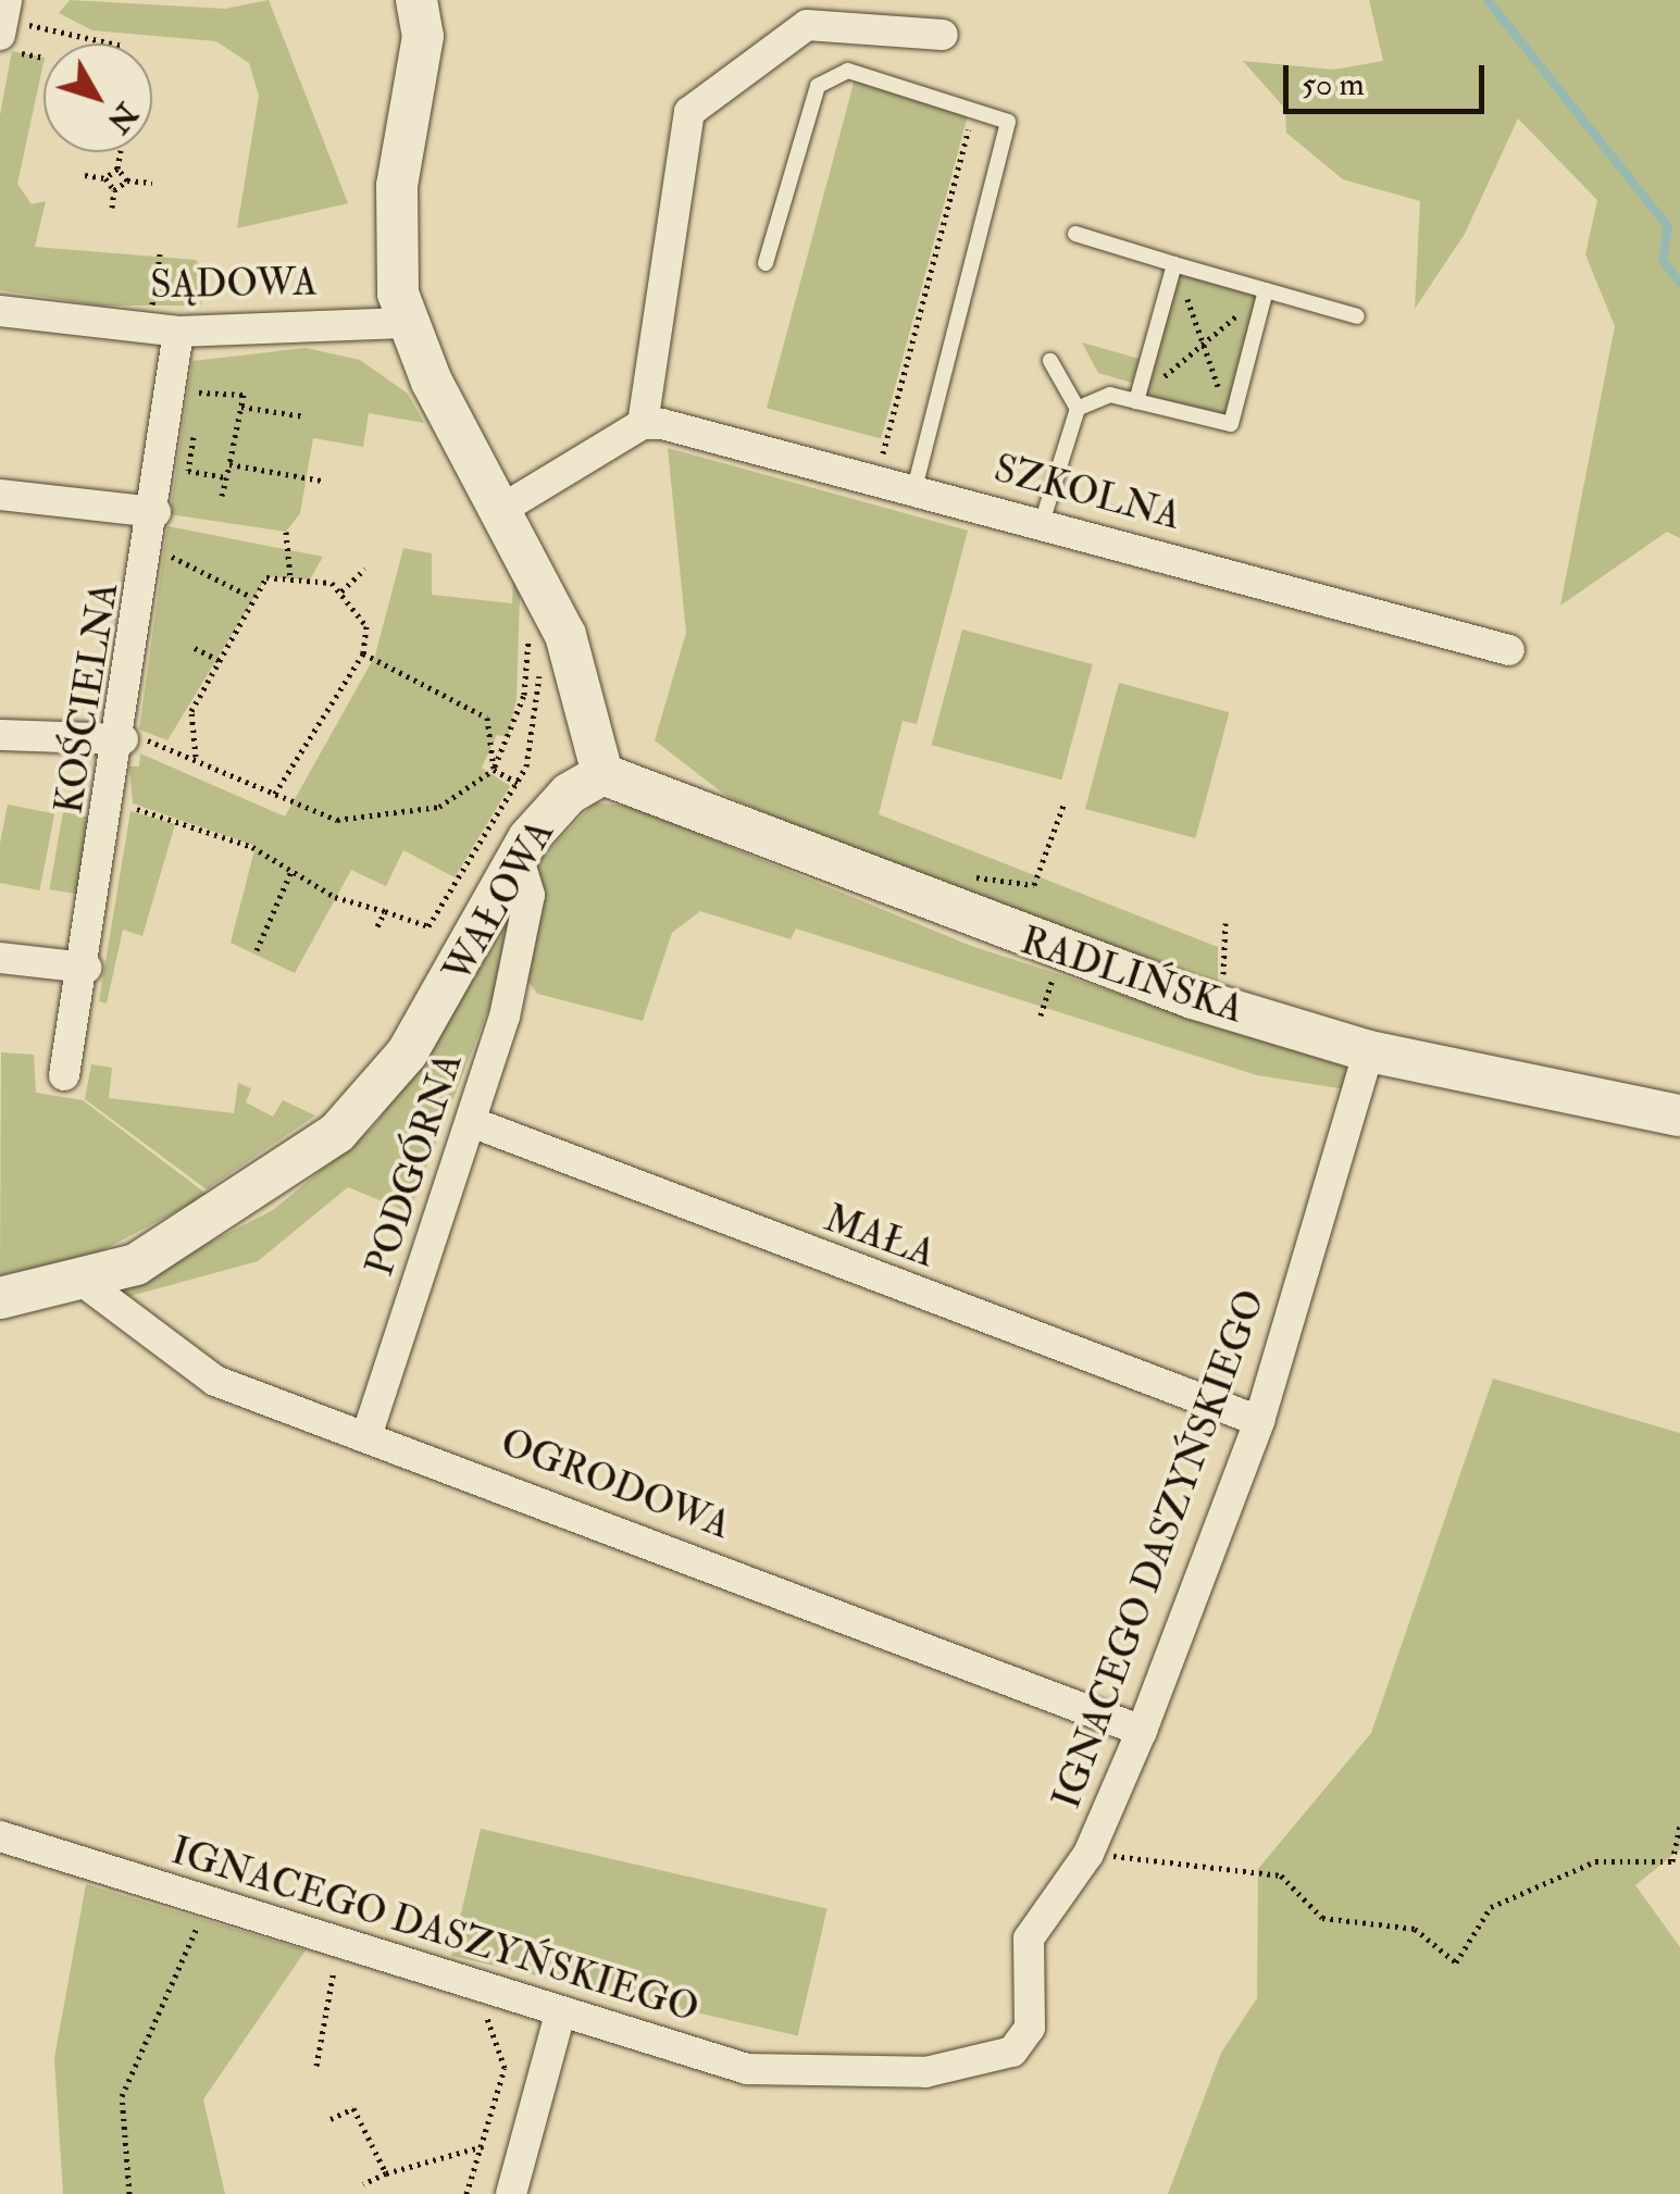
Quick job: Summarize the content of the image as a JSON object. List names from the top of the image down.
{
  "streets": {
    "street": [
      "SĄDOWA",
      "SZKOLNA",
      "KOŚCIELNA",
      "WAŁOWA",
      "RADLIŃSKA",
      "PODGÓRNA",
      "MAŁA",
      "OGRODOWA",
      "IGNACEGO DASZYŃSKIEGO"
    ]
  },
  "crossings": [
    ["SĄDOWA", "KOŚCIELNA"],
    ["WAŁOWA", "RADLIŃSKA"],
    ["WAŁOWA", "PODGÓRNA"],
    ["WAŁOWA", "OGRODOWA"],
    ["RADLIŃSKA", "IGNACEGO DASZYŃSKIEGO"],
    ["PODGÓRNA", "MAŁA"],
    ["PODGÓRNA", "OGRODOWA"],
    ["MAŁA", "IGNACEGO DASZYŃSKIEGO"],
    ["OGRODOWA", "IGNACEGO DASZYŃSKIEGO"]
  ],
  "scale_bar": "50 m",
  "north": "bottom right"
}
